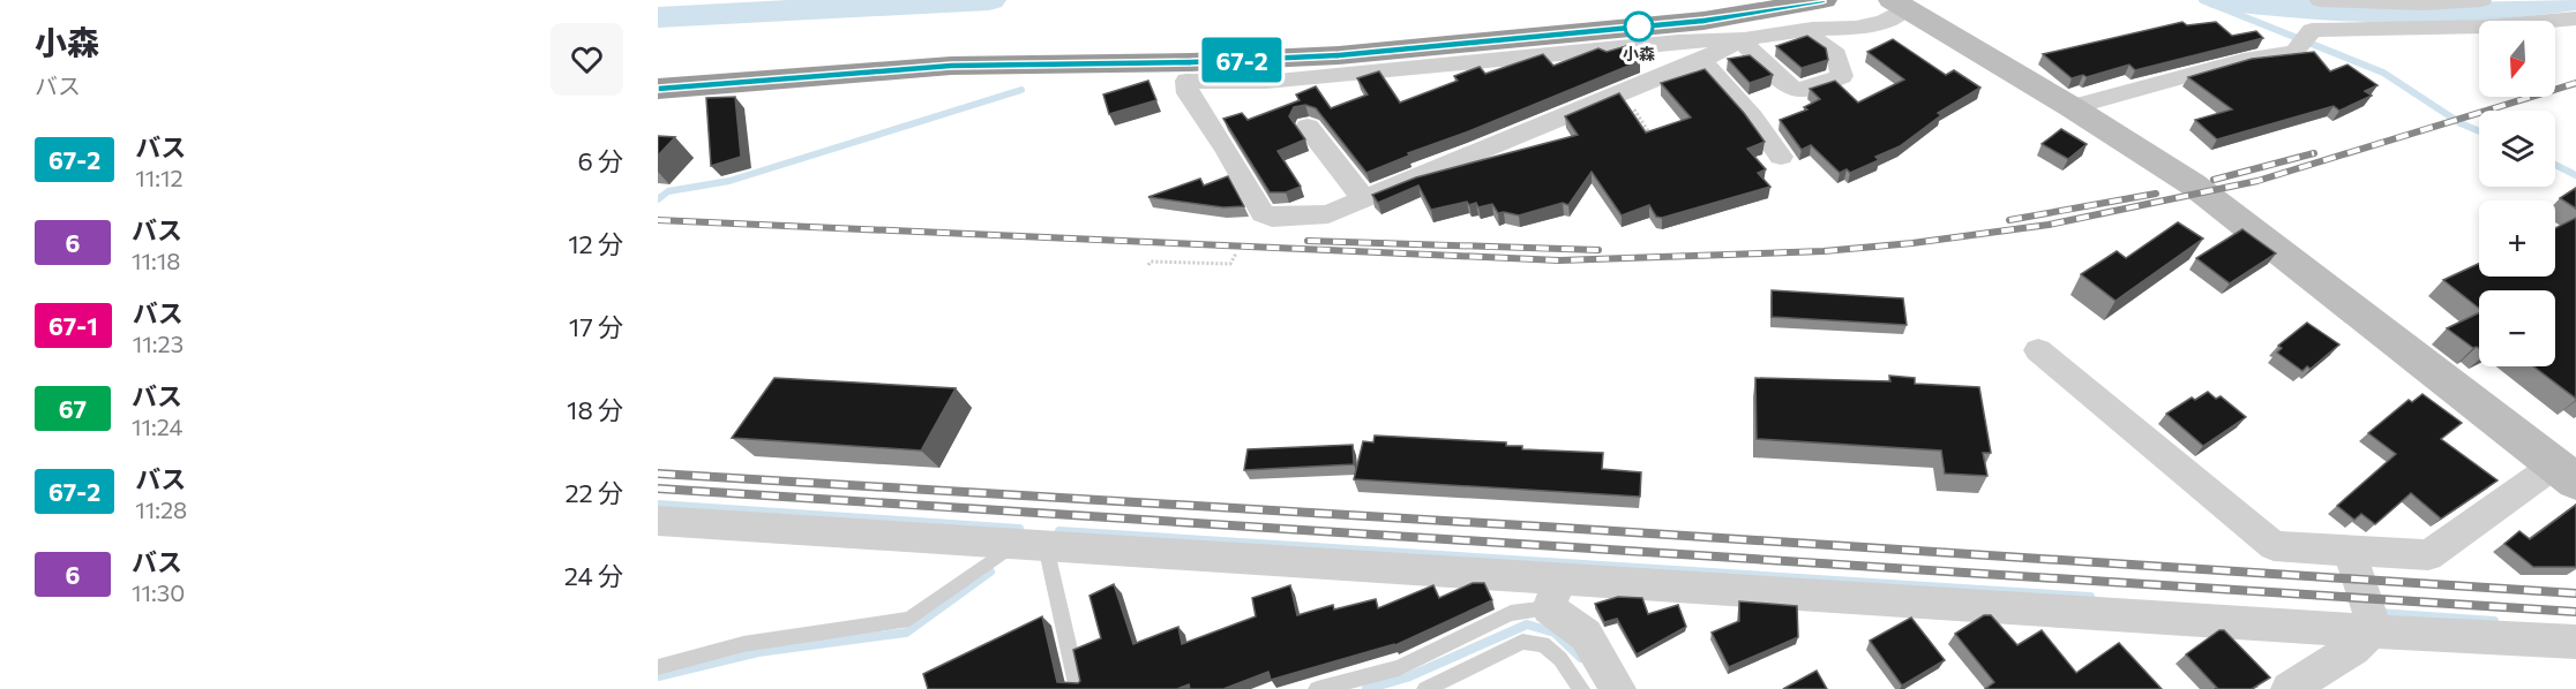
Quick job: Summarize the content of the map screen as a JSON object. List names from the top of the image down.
{
  "places": ["小森"],
  "lines": ["bus line 67-2"],
  "north": "bottom",
  "page": {
    "heading": ["小森", "バス"],
    "on_map": "67-2",
    "map_buttons": ["+", "−"],
    "list": [
      {
        "mark": "67-2",
        "name": "バス",
        "note": "11:12",
        "value": "6 分"
      },
      {
        "mark": "6",
        "name": "バス",
        "note": "11:18",
        "value": "12 分"
      },
      {
        "mark": "67-1",
        "name": "バス",
        "note": "11:23",
        "value": "17 分"
      },
      {
        "mark": "67",
        "name": "バス",
        "note": "11:24",
        "value": "18 分"
      },
      {
        "mark": "67-2",
        "name": "バス",
        "note": "11:28",
        "value": "22 分"
      },
      {
        "mark": "6",
        "name": "バス",
        "note": "11:30",
        "value": "24 分"
      }
    ]
  }
}
